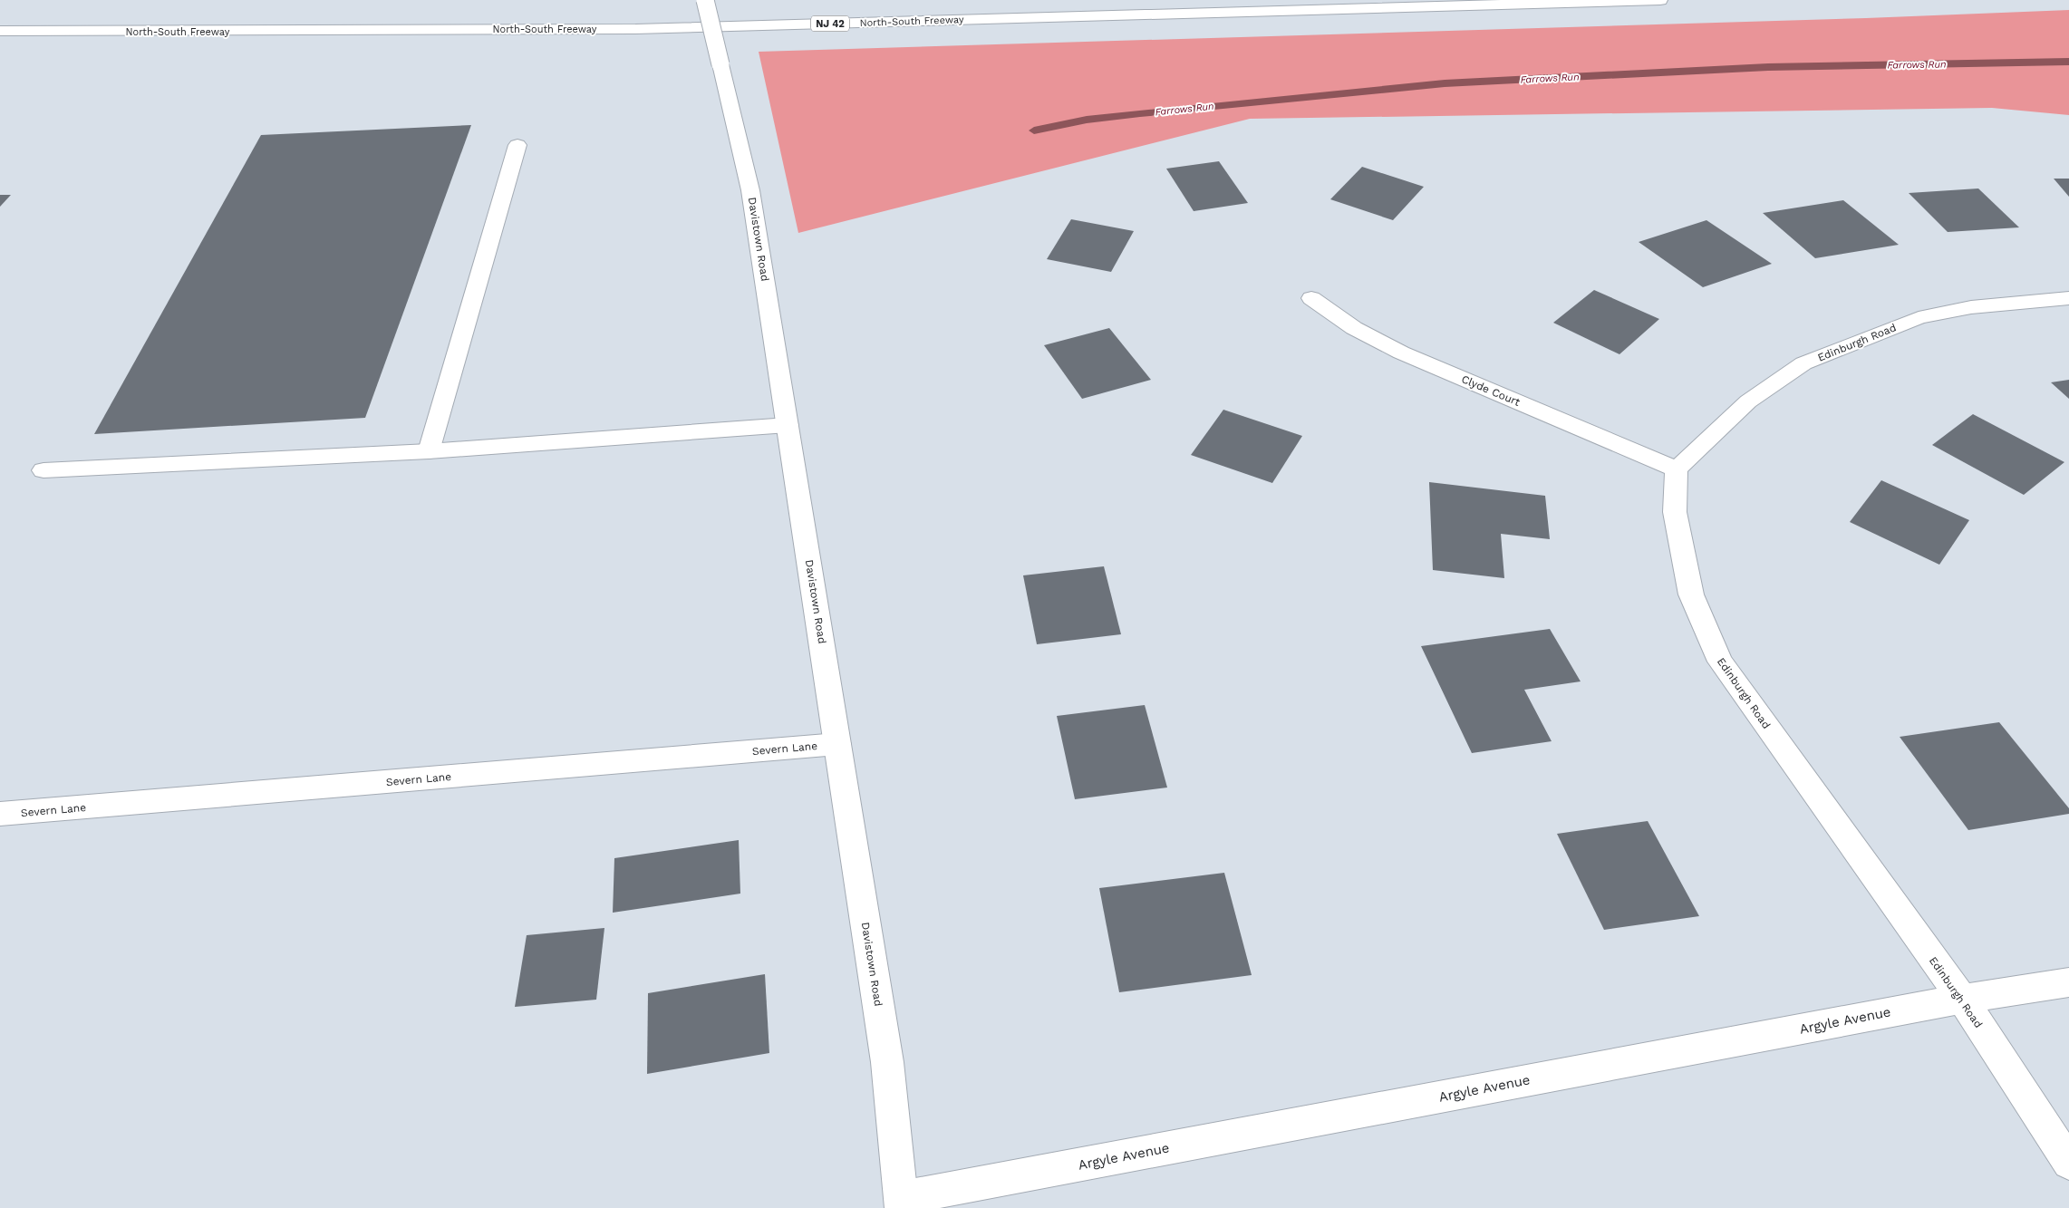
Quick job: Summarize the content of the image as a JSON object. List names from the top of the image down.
{
  "streets": {
    "main road": [
      "North-South Freeway",
      "NJ 42",
      "Davistown Road",
      "Edinburgh Road",
      "Clyde Court",
      "Severn Lane",
      "Argyle Avenue"
    ]
  },
  "crossings": [
    ["Davistown Road", "Severn Lane"],
    ["Davistown Road", "Argyle Avenue"],
    ["Edinburgh Road", "Clyde Court"],
    ["Edinburgh Road", "Argyle Avenue"]
  ],
  "water": ["Farrows Run"]
}
